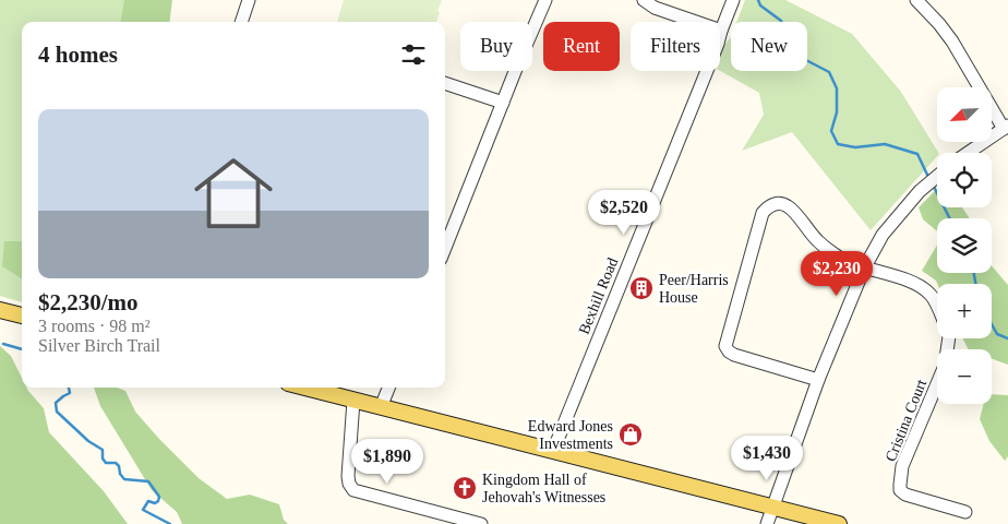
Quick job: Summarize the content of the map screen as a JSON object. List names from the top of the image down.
{
  "streets": {
    "street": ["Bexhill Road", "Cristina Court"]
  },
  "places": {
    "building": ["Peer/Harris House"],
    "shop": ["Edward Jones Investments"],
    "church": ["Kingdom Hall of Jehovah's Witnesses"]
  },
  "north": "bottom left",
  "page": {
    "chip": [
      "Buy",
      "Rent",
      "Filters",
      "New"
    ],
    "heading": "4 homes",
    "map_buttons": ["+", "−"],
    "list": [
      {
        "name": "$2,230/mo",
        "note": "3 rooms · 98 m² · Silver Birch Trail"
      }
    ],
    "price": [
      "$2,520",
      "$2,230",
      "$1,430",
      "$1,890"
    ]
  }
}
